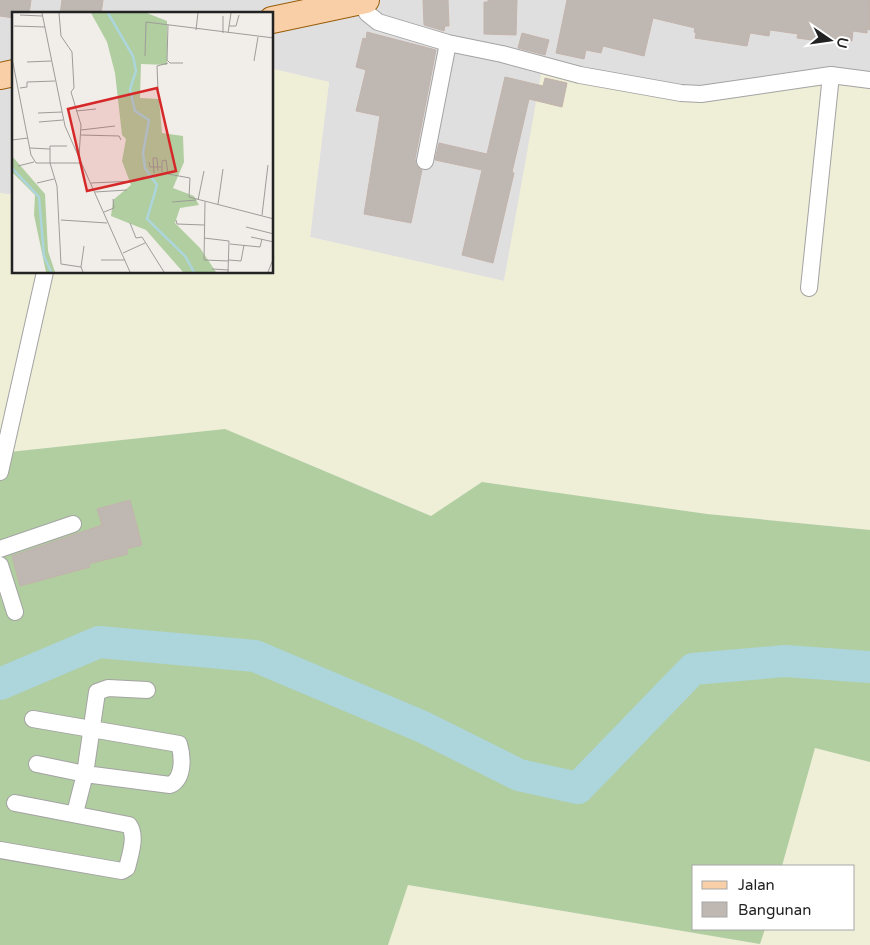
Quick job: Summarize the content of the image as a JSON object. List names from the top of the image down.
{
  "legend": ["Jalan", "Bangunan"],
  "north": "right"
}
